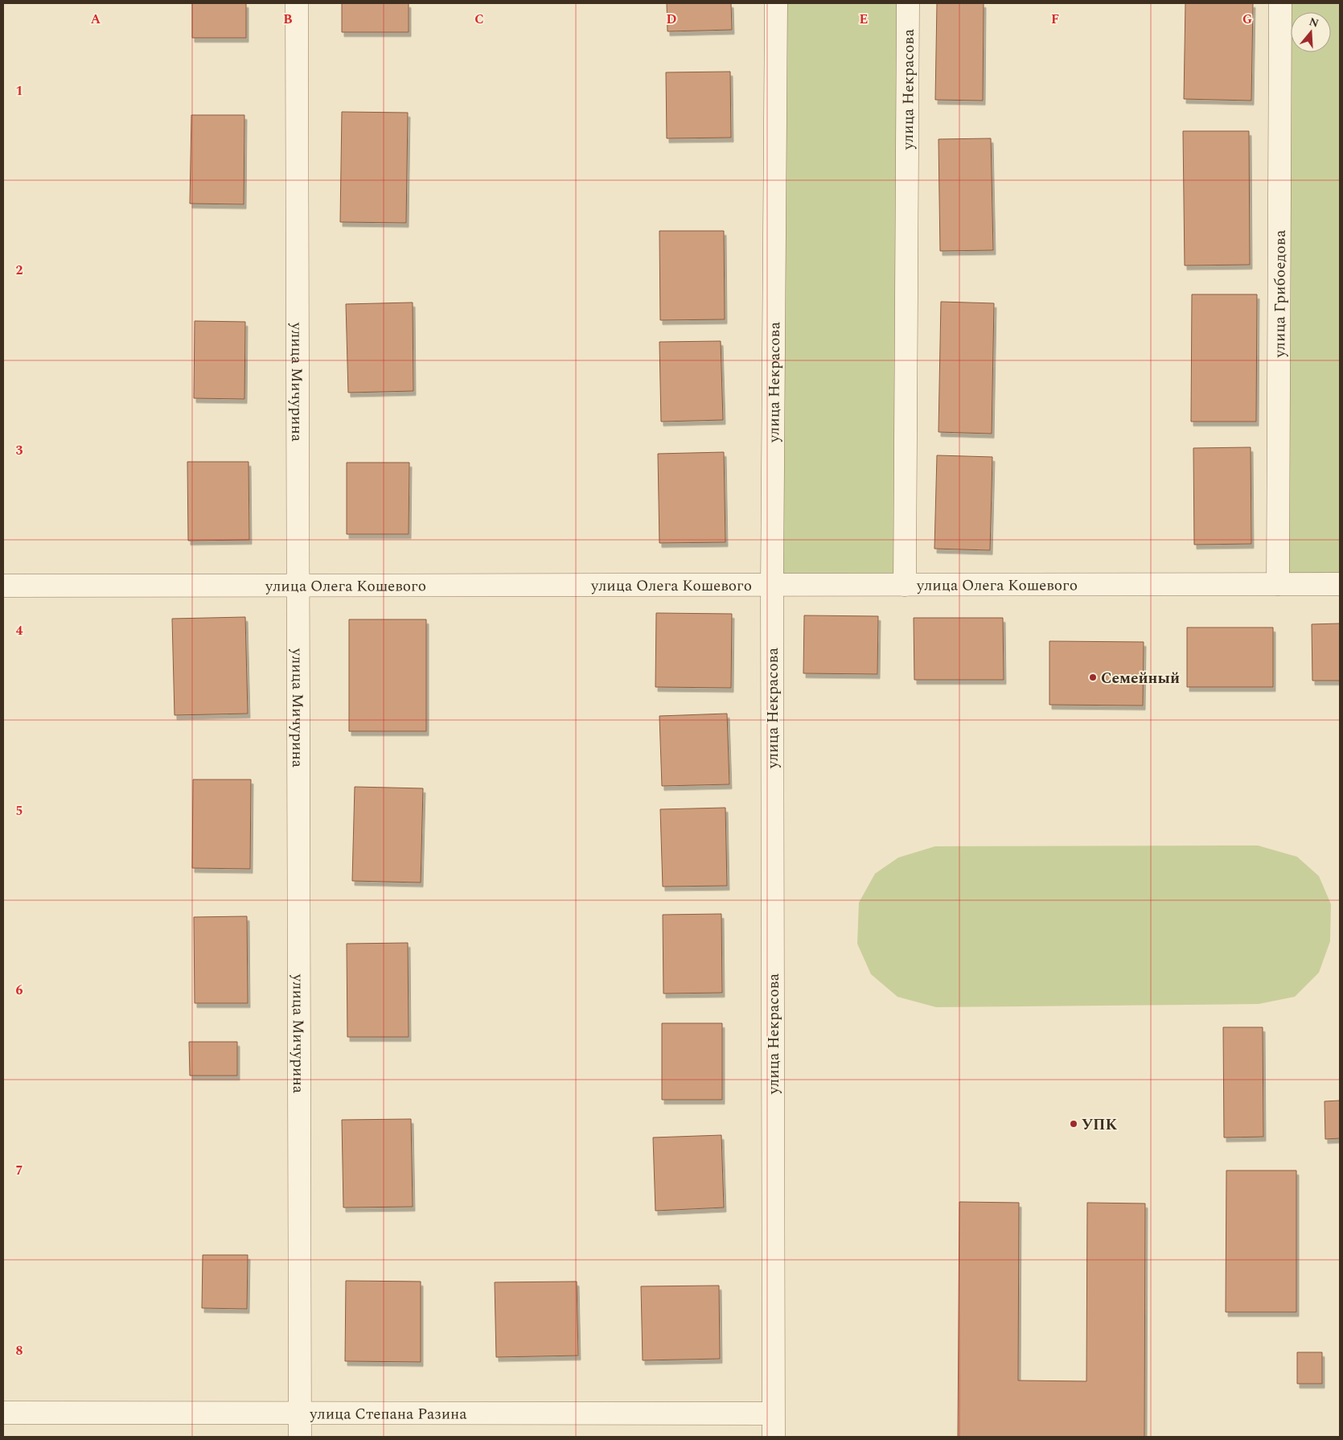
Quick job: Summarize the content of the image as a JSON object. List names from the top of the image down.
{
  "streets": {
    "street": [
      "улица Некрасова",
      "улица Грибоедова",
      "улица Мичурина",
      "улица Олега Кошевого",
      "улица Степана Разина"
    ]
  },
  "crossings": [
    ["улица Некрасова", "улица Олега Кошевого"],
    ["улица Некрасова", "улица Степана Разина"],
    ["улица Грибоедова", "улица Олега Кошевого"],
    ["улица Мичурина", "улица Олега Кошевого"],
    ["улица Мичурина", "улица Степана Разина"]
  ],
  "places": ["Семейный", "УПК"],
  "north": "top",
  "grid": {
    "columns": [
      "A",
      "B",
      "C",
      "D",
      "E",
      "F",
      "G"
    ],
    "rows": [
      "1",
      "2",
      "3",
      "4",
      "5",
      "6",
      "7",
      "8"
    ]
  }
}
